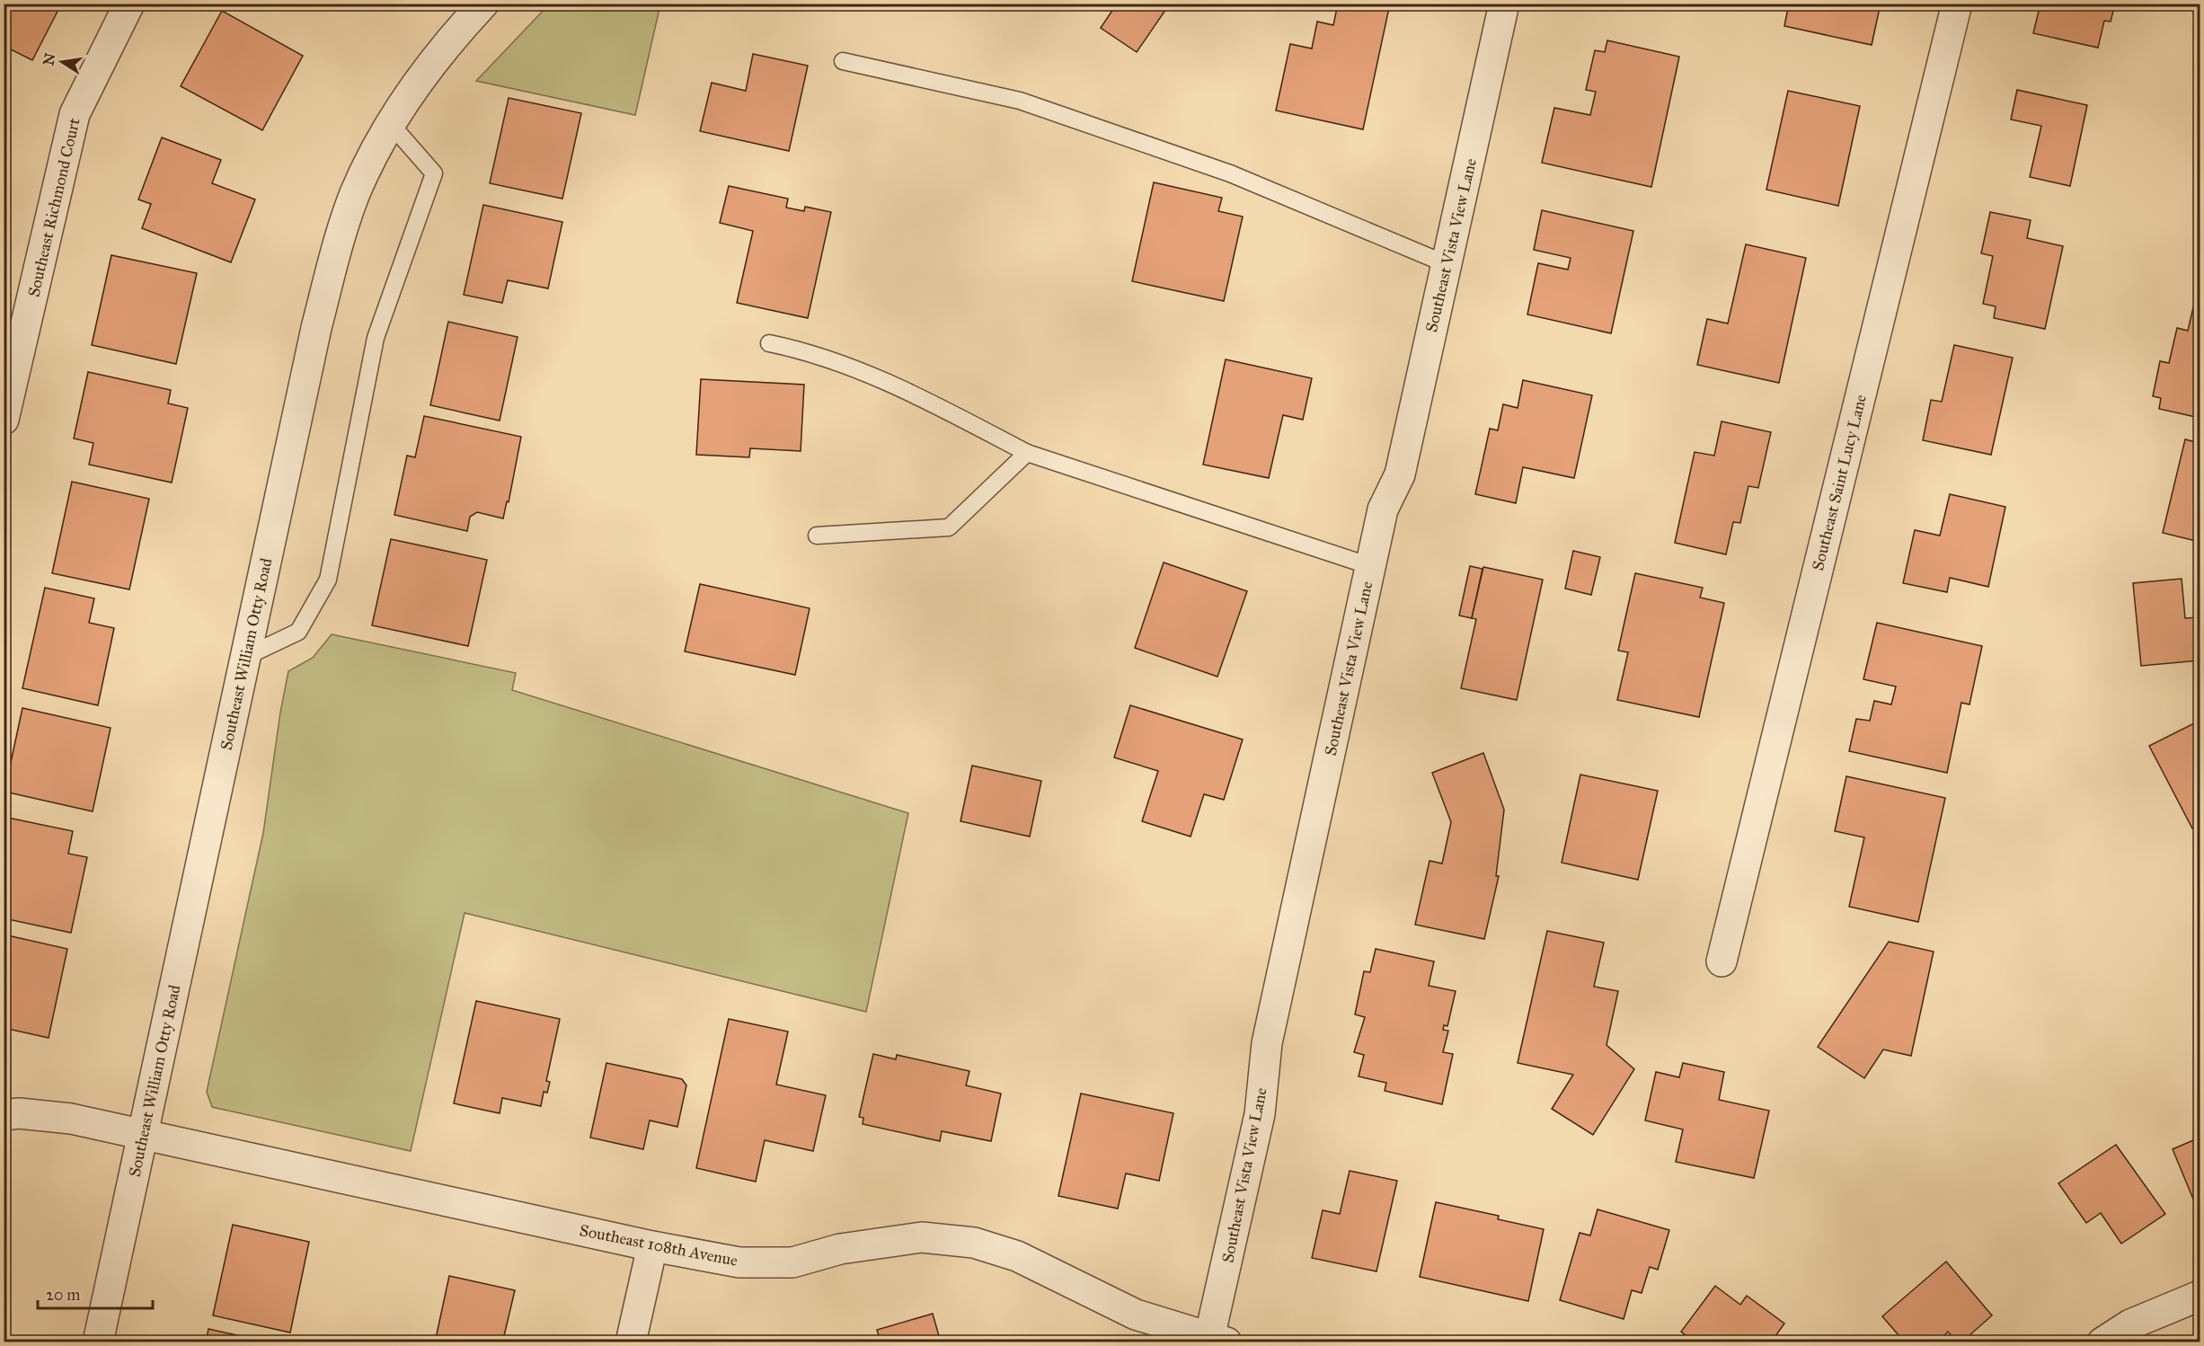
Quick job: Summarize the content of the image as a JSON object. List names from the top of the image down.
{
  "streets": {
    "street": [
      "Southeast Richmond Court",
      "Southeast Vista View Lane",
      "Southeast Saint Lucy Lane",
      "Southeast William Otty Road",
      "Southeast 108th Avenue"
    ]
  },
  "crossings": [
    ["Southeast Vista View Lane", "Southeast 108th Avenue"],
    ["Southeast William Otty Road", "Southeast 108th Avenue"]
  ],
  "scale_bar": "20 m",
  "north": "left"
}
